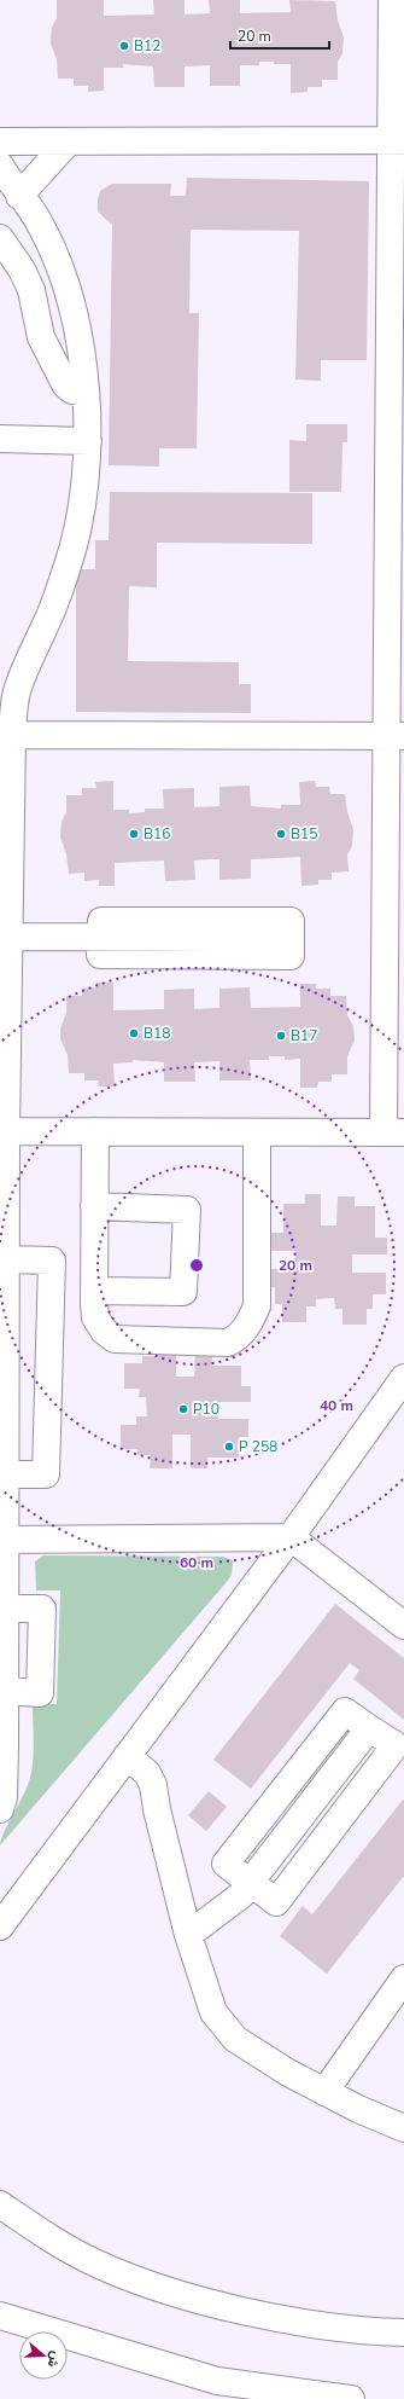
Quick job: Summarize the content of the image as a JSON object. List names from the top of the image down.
{
  "places": [
    "B12",
    "B16",
    "B15",
    "B18",
    "B17",
    "P10",
    "P 258"
  ],
  "scale_bar": "20 m",
  "north": "right",
  "rings": ["20 m", "40 m", "60 m"]
}
